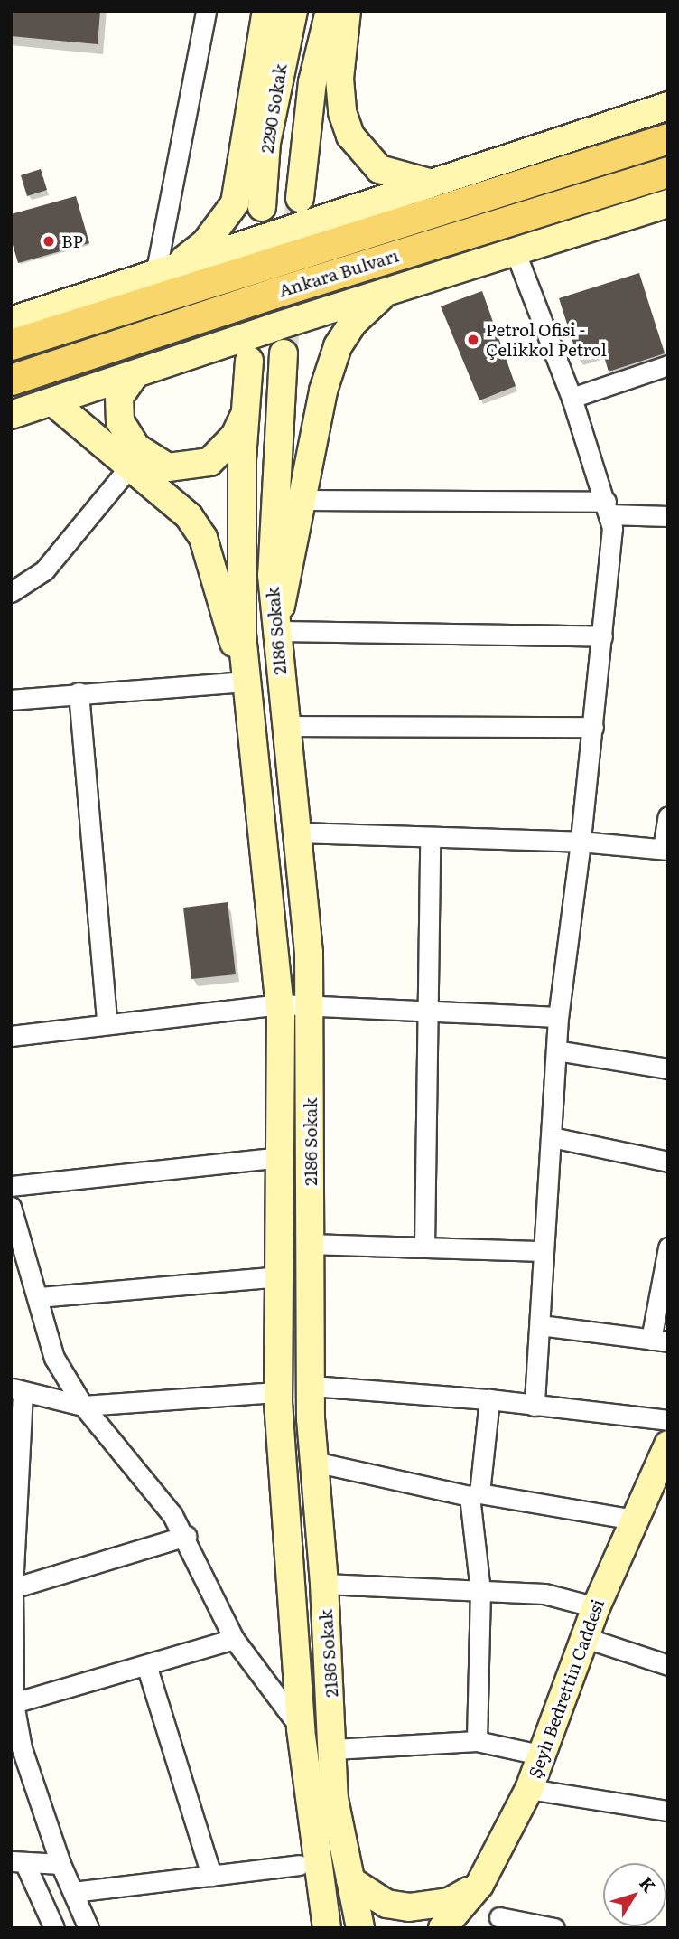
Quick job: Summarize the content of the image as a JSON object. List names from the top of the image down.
{
  "streets": {
    "main road": [
      "2290 Sokak",
      "Ankara Bulvarı",
      "2186 Sokak",
      "Şeyh Bedrettin Caddesi"
    ]
  },
  "places": ["BP", "Petrol Ofisi - Çelikkol Petrol"],
  "north": "top right"
}
